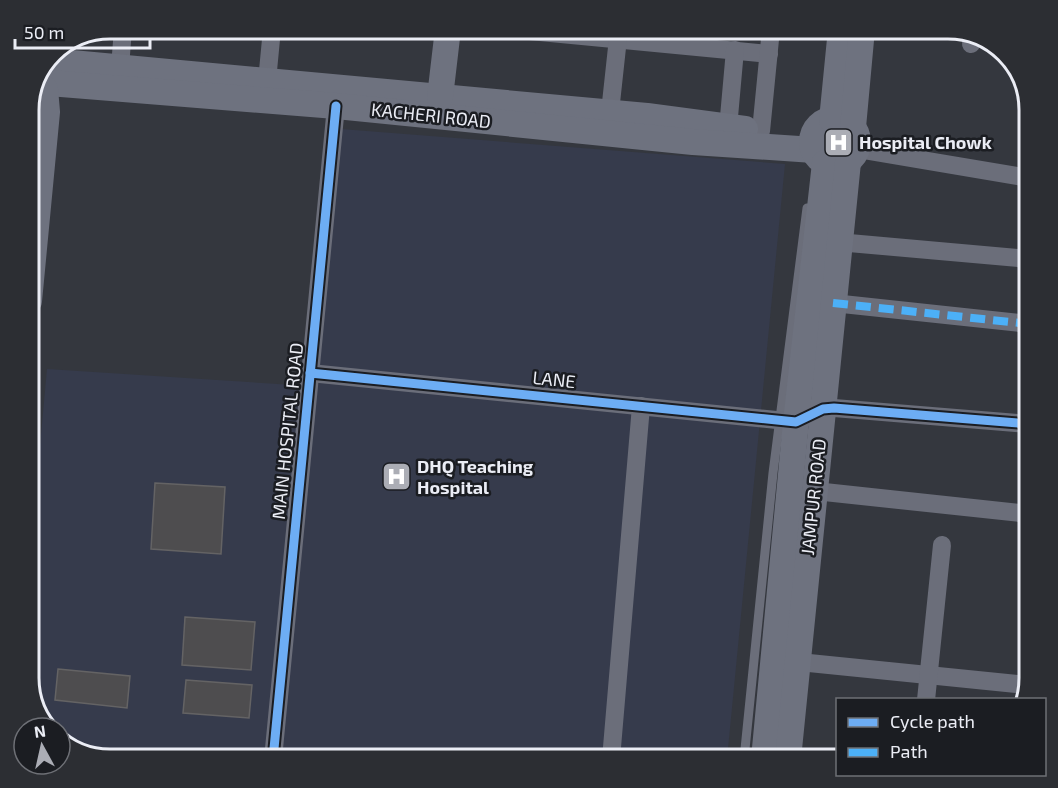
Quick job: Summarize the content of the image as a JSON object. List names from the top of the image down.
{
  "streets": {
    "main road": ["KACHERI ROAD", "JAMPUR ROAD"],
    "street": ["LANE", "MAIN HOSPITAL ROAD"]
  },
  "crossings": [
    ["KACHERI ROAD", "MAIN HOSPITAL ROAD"],
    ["KACHERI ROAD", "JAMPUR ROAD"],
    ["LANE", "MAIN HOSPITAL ROAD"],
    ["LANE", "JAMPUR ROAD"]
  ],
  "places": {
    "hospital": ["Hospital Chowk", "DHQ Teaching Hospital"]
  },
  "legend": ["Cycle path", "Path"],
  "scale_bar": "50 m",
  "north": "top"
}
